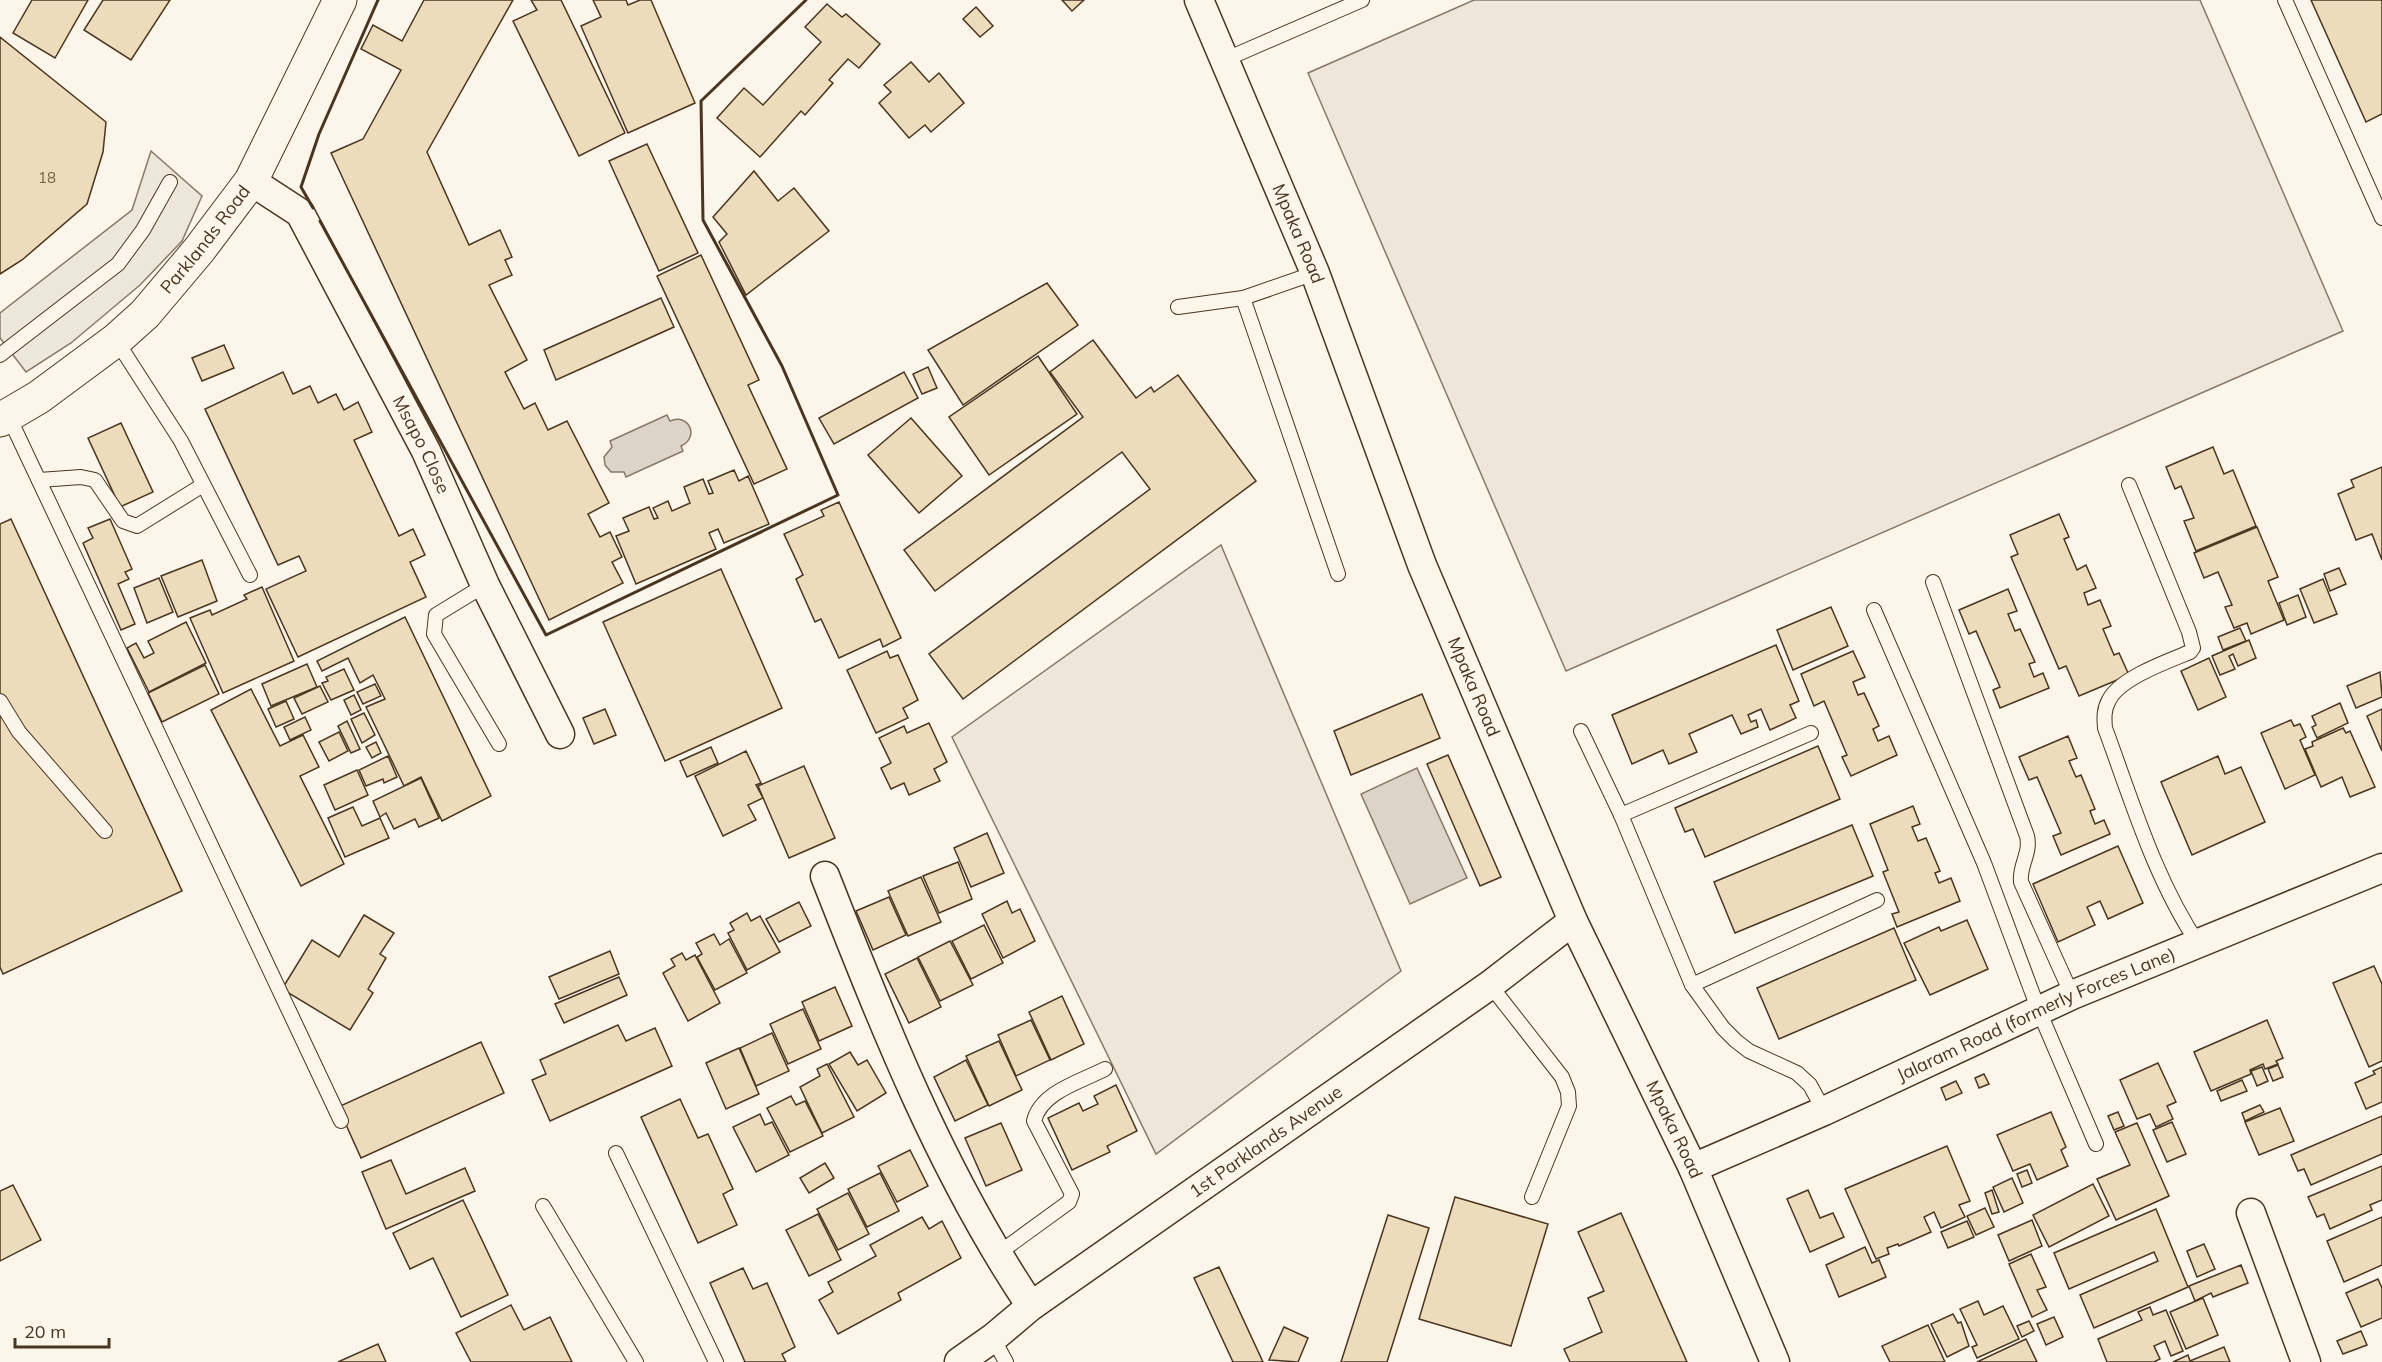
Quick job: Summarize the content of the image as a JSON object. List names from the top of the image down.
{
  "streets": {
    "main road": ["Parklands Road"],
    "street": [
      "Mpaka Road",
      "Msapo Close",
      "Jalaram Road (formerly Forces Lane)",
      "1st Parklands Avenue"
    ]
  },
  "crossings": [
    ["Mpaka Road", "Jalaram Road (formerly Forces Lane)"],
    ["Mpaka Road", "1st Parklands Avenue"],
    ["Parklands Road", "Msapo Close"]
  ],
  "house_numbers": ["18"],
  "scale_bar": "20 m"
}
